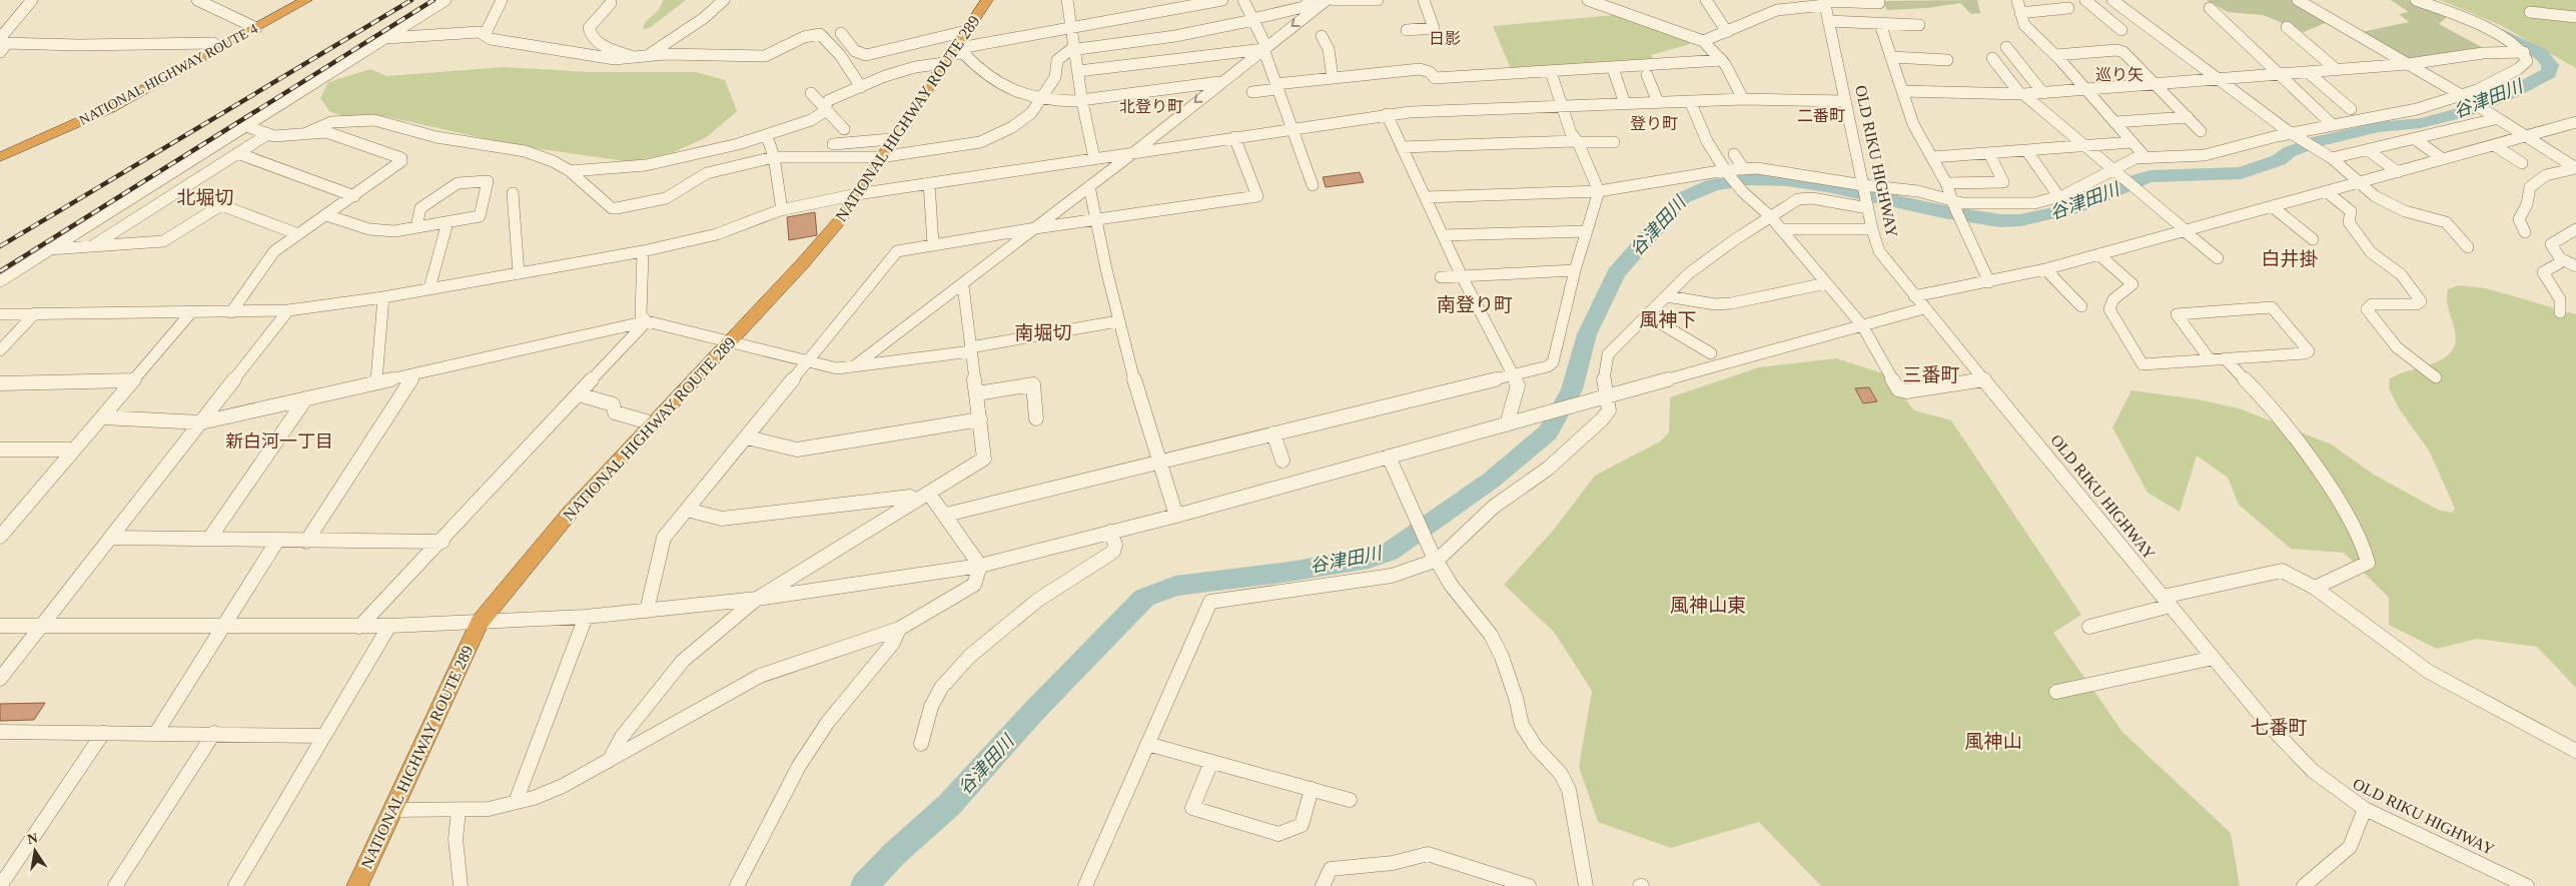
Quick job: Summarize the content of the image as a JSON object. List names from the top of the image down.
{
  "streets": {
    "highway": ["NATIONAL HIGHWAY ROUTE 4", "NATIONAL HIGHWAY ROUTE 289"],
    "street": ["OLD RIKU HIGHWAY"]
  },
  "districts": [
    "日影",
    "巡り矢",
    "北登り町",
    "二番町",
    "登り町",
    "北堀切",
    "白井掛",
    "南登り町",
    "風神下",
    "南堀切",
    "三番町",
    "新白河一丁目",
    "風神山東",
    "七番町",
    "風神山"
  ],
  "water": ["谷津田川"],
  "north": "top"
}
